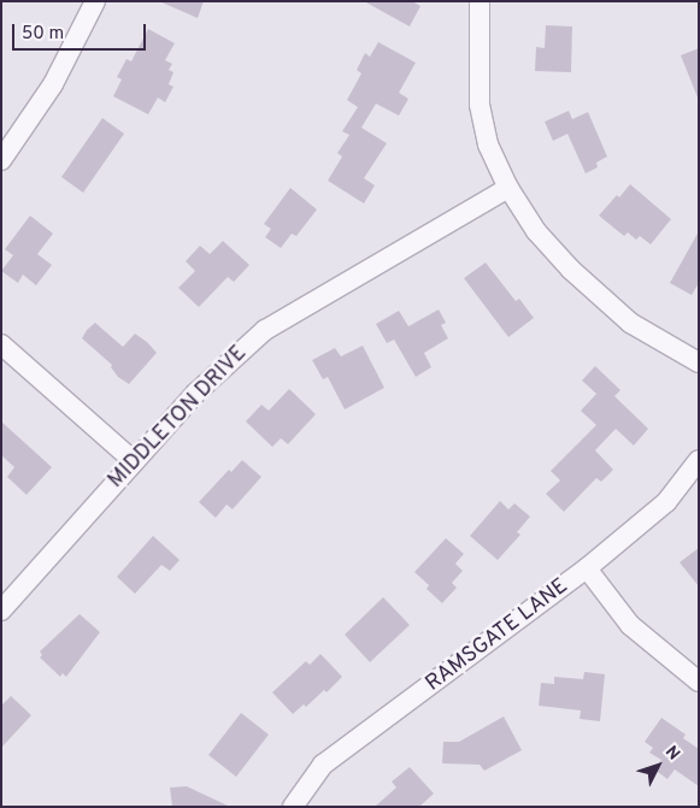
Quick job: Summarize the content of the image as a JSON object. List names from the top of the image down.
{
  "streets": {
    "street": ["MIDDLETON DRIVE", "RAMSGATE LANE"]
  },
  "scale_bar": "50 m",
  "north": "top right"
}
